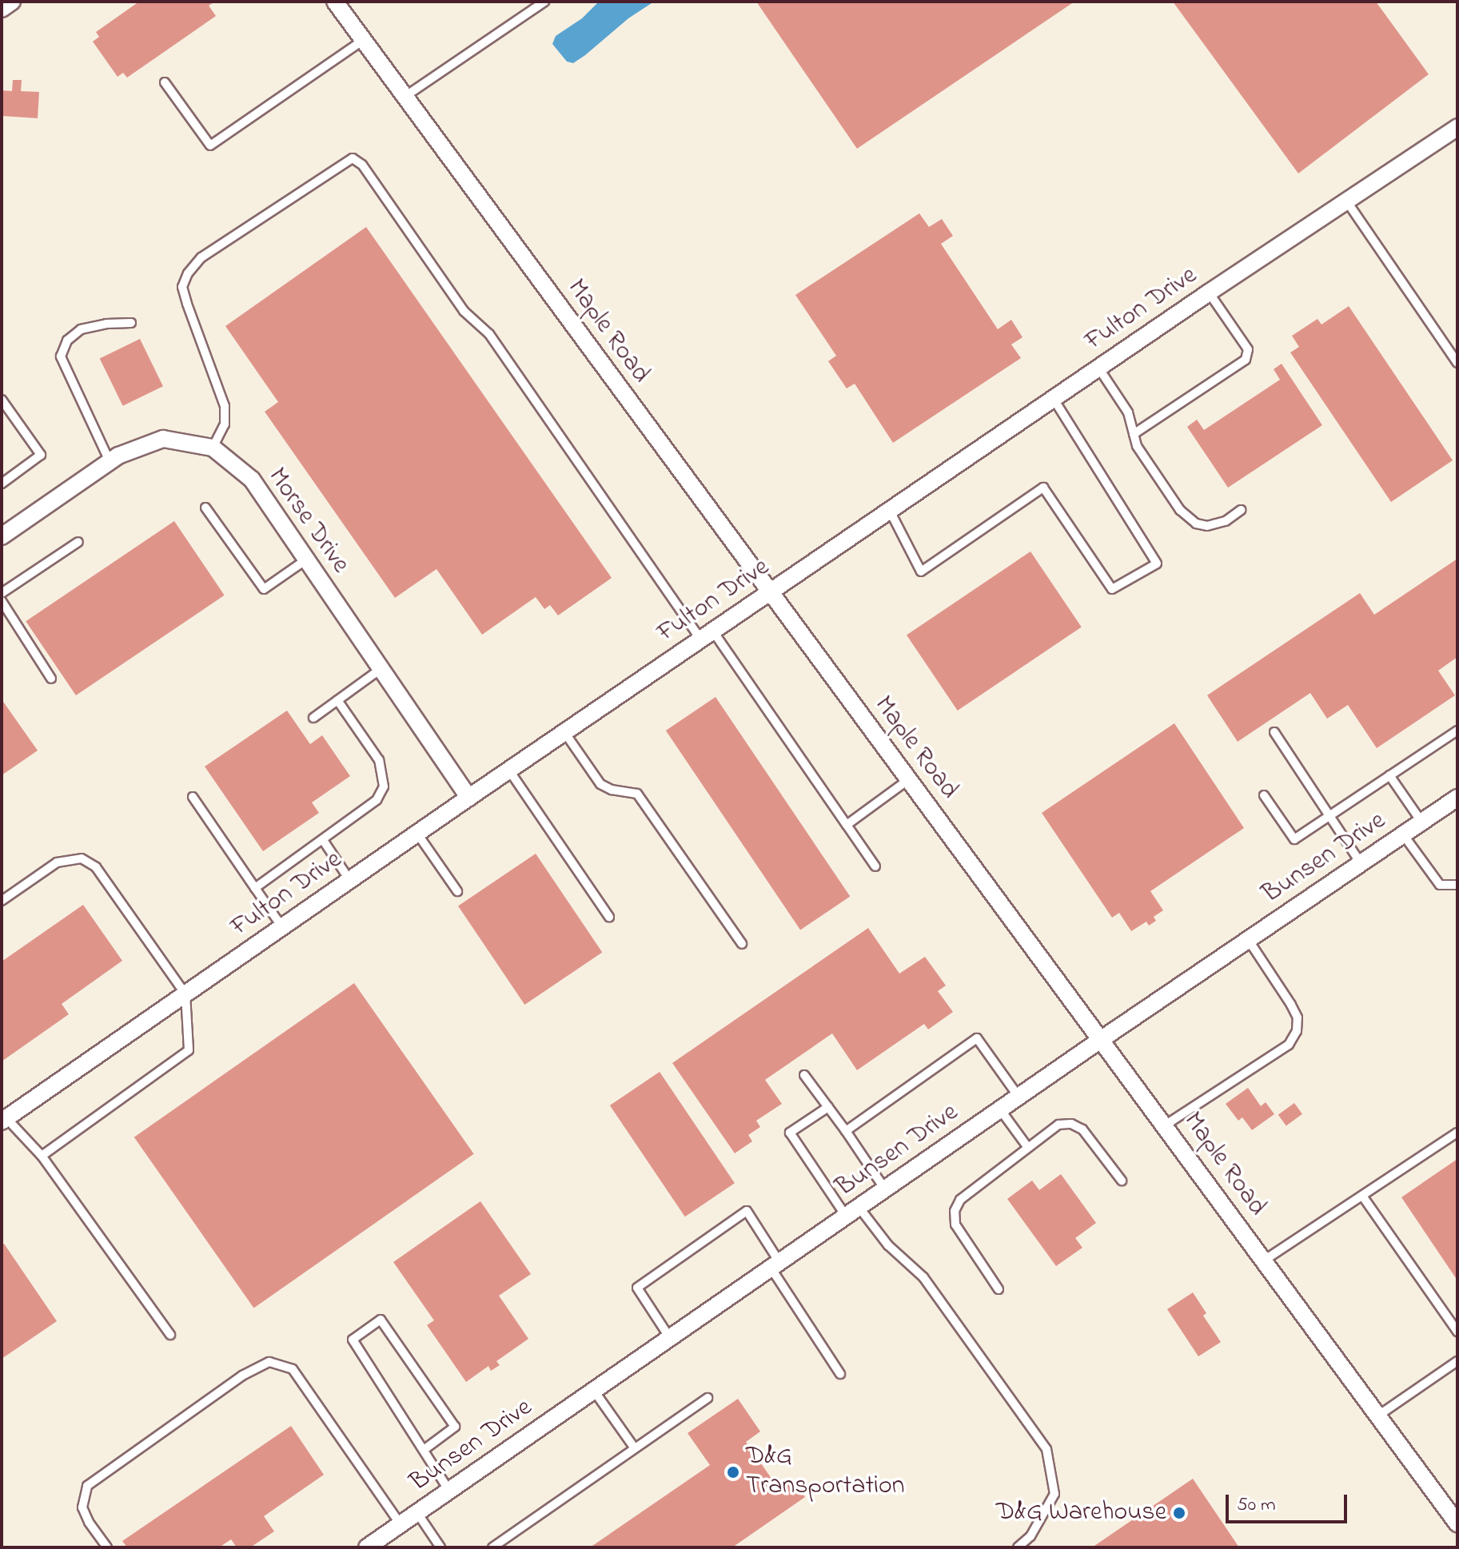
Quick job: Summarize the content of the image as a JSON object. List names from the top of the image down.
{
  "streets": {
    "street": [
      "Fulton Drive",
      "Maple Road",
      "Morse Drive",
      "Bunsen Drive"
    ]
  },
  "crossings": [
    ["Fulton Drive", "Maple Road"],
    ["Fulton Drive", "Morse Drive"],
    ["Maple Road", "Bunsen Drive"]
  ],
  "places": ["D&G Transportation", "D&G Warehouse"],
  "scale_bar": "50 m"
}
